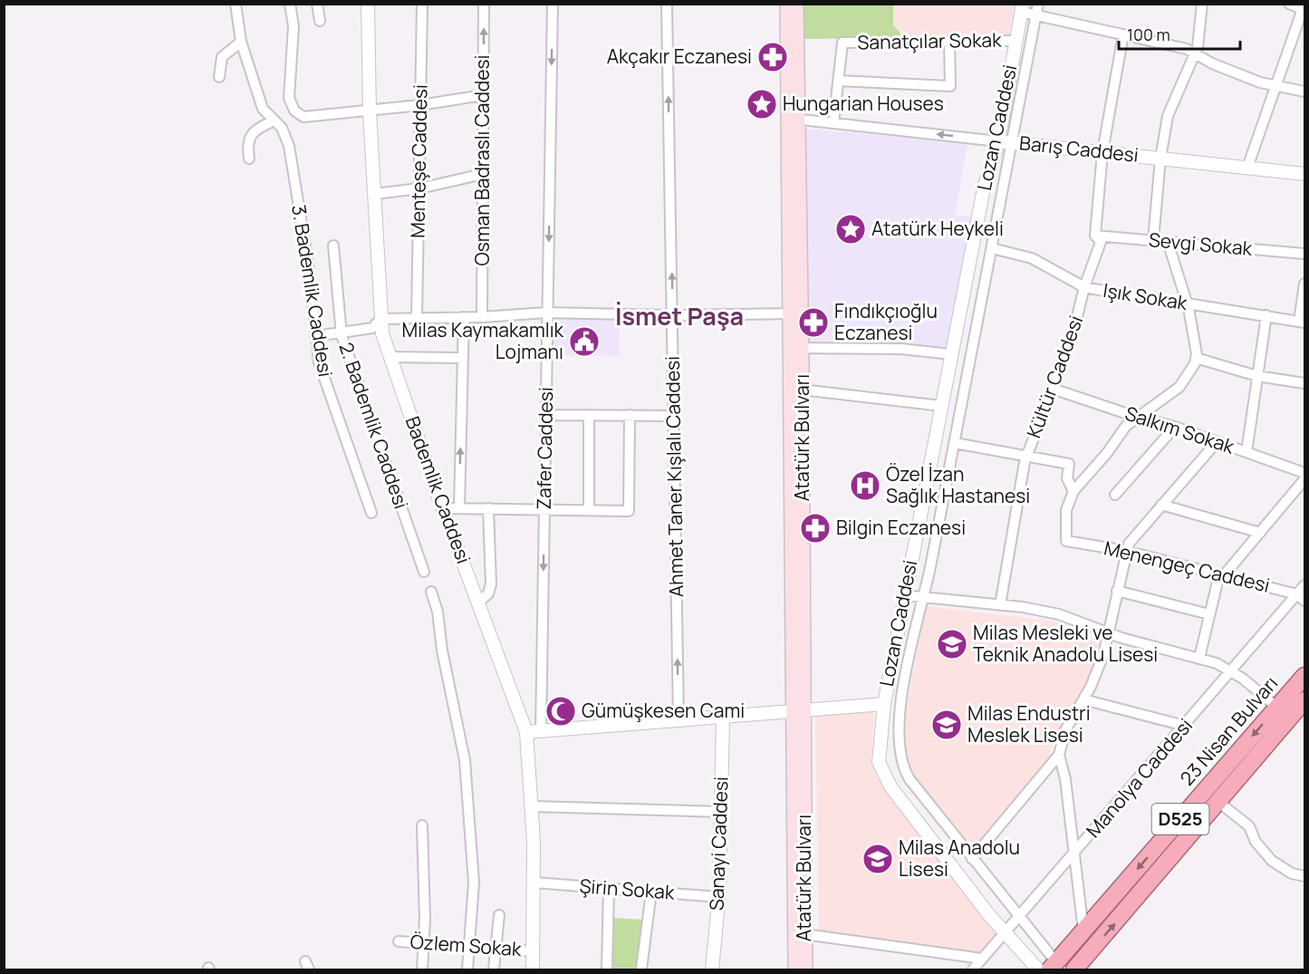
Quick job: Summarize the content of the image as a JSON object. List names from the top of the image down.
{
  "streets": {
    "highway": ["23 Nisan Bulvarı", "D525"],
    "main road": ["Atatürk Bulvarı"],
    "street": [
      "Sanatçılar Sokak",
      "Lozan Caddesi",
      "Barış Caddesi",
      "Osman Badraslı Caddesi",
      "Menteşe Caddesi",
      "Sevgi Sokak",
      "3. Bademlik Caddesi",
      "Işık Sokak",
      "Kültür Caddesi",
      "2. Bademlik Caddesi",
      "Salkım Sokak",
      "Zafer Caddesi",
      "Ahmet Taner Kışlalı Caddesi",
      "Bademlik Caddesi",
      "Menengeç Caddesi",
      "Manolya Caddesi",
      "Sanayi Caddesi",
      "Şirin Sokak",
      "Özlem Sokak"
    ]
  },
  "crossings": [
    ["Sanatçılar Sokak", "Lozan Caddesi"],
    ["Lozan Caddesi", "Barış Caddesi"],
    ["Lozan Caddesi", "Manolya Caddesi"],
    ["Barış Caddesi", "Kültür Caddesi"],
    ["Barış Caddesi", "Atatürk Bulvarı"],
    ["Sevgi Sokak", "Kültür Caddesi"],
    ["Işık Sokak", "Kültür Caddesi"],
    ["Kültür Caddesi", "Salkım Sokak"],
    ["Bademlik Caddesi", "Şirin Sokak"],
    ["Bademlik Caddesi", "Özlem Sokak"],
    ["Menengeç Caddesi", "Manolya Caddesi"],
    ["Sanayi Caddesi", "Şirin Sokak"]
  ],
  "one_way": ["Zafer Caddesi", "Ahmet Taner Kışlalı Caddesi"],
  "districts": ["İsmet Paşa"],
  "places": {
    "pharmacy": ["Akçakır Eczanesi", "Fındıkçıoğlu Eczanesi", "Bilgin Eczanesi"],
    "place": ["Hungarian Houses", "Atatürk Heykeli"],
    "public building": ["Milas Kaymakamlık Lojmanı"],
    "hospital": ["Özel İzan Sağlık Hastanesi"],
    "school or university": ["Milas Mesleki ve Teknik Anadolu Lisesi", "Milas Endustri Meslek Lisesi", "Milas Anadolu Lisesi"],
    "mosque": ["Gümüşkesen Cami"]
  },
  "scale_bar": "100 m"
}
